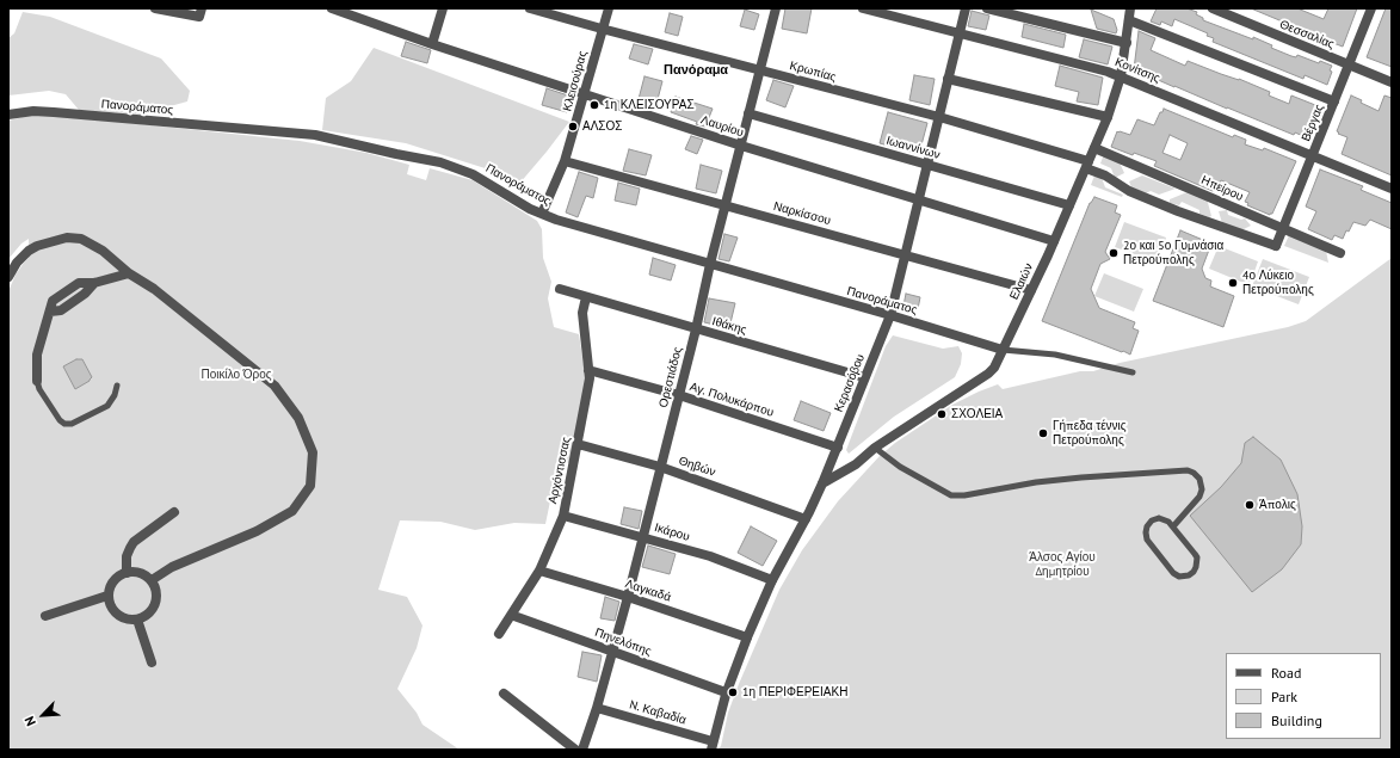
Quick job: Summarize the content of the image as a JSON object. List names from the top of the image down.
{
  "streets": {
    "street": [
      "Θεσσαλίας",
      "Κονίτσης",
      "Κρωπίας",
      "Κλεισούρας",
      "Πανοράματος",
      "Βέργας",
      "Λαυρίου",
      "Ιωαννίνων",
      "Ηπείρου",
      "Ναρκίσσου",
      "Ελαιών",
      "Ιθάκης",
      "Ορεστιάδος",
      "Κερασόβου",
      "Αγ. Πολυκάρπου",
      "Θηβών",
      "Αρχόντισσας",
      "Ικάρου",
      "Λαγκαδά",
      "Πηνελόπης",
      "N. Καβαδία"
    ]
  },
  "crossings": [
    ["Θεσσαλίας", "Βέργας"],
    ["Κονίτσης", "Βέργας"],
    ["Κονίτσης", "Ελαιών"],
    ["Κονίτσης", "Κερασόβου"],
    ["Κρωπίας", "Κλεισούρας"],
    ["Κρωπίας", "Βέργας"],
    ["Κρωπίας", "Ελαιών"],
    ["Κρωπίας", "Ορεστιάδος"],
    ["Κρωπίας", "Κερασόβου"],
    ["Κλεισούρας", "Πανοράματος"],
    ["Κλεισούρας", "Λαυρίου"],
    ["Κλεισούρας", "Ναρκίσσου"],
    ["Πανοράματος", "Ελαιών"],
    ["Πανοράματος", "Ορεστιάδος"],
    ["Πανοράματος", "Κερασόβου"],
    ["Βέργας", "Ηπείρου"],
    ["Βέργας", "Ελαιών"],
    ["Λαυρίου", "Ελαιών"],
    ["Λαυρίου", "Ορεστιάδος"],
    ["Λαυρίου", "Κερασόβου"],
    ["Ιωαννίνων", "Ελαιών"],
    ["Ιωαννίνων", "Ορεστιάδος"],
    ["Ιωαννίνων", "Κερασόβου"],
    ["Ηπείρου", "Ελαιών"],
    ["Ναρκίσσου", "Ελαιών"],
    ["Ναρκίσσου", "Ορεστιάδος"],
    ["Ναρκίσσου", "Κερασόβου"],
    ["Ελαιών", "Κερασόβου"],
    ["Ιθάκης", "Ορεστιάδος"],
    ["Ιθάκης", "Κερασόβου"],
    ["Ιθάκης", "Αρχόντισσας"],
    ["Ορεστιάδος", "Αγ. Πολυκάρπου"],
    ["Ορεστιάδος", "Θηβών"],
    ["Ορεστιάδος", "Ικάρου"],
    ["Ορεστιάδος", "Λαγκαδά"],
    ["Ορεστιάδος", "Πηνελόπης"],
    ["Ορεστιάδος", "N. Καβαδία"],
    ["Κερασόβου", "Αγ. Πολυκάρπου"],
    ["Κερασόβου", "Θηβών"],
    ["Κερασόβου", "Ικάρου"],
    ["Κερασόβου", "Λαγκαδά"],
    ["Κερασόβου", "Πηνελόπης"],
    ["Κερασόβου", "N. Καβαδία"],
    ["Αγ. Πολυκάρπου", "Αρχόντισσας"],
    ["Θηβών", "Αρχόντισσας"],
    ["Αρχόντισσας", "Ικάρου"],
    ["Αρχόντισσας", "Λαγκαδά"],
    ["Αρχόντισσας", "Πηνελόπης"]
  ],
  "districts": ["Πανόραμα"],
  "parks": ["Ποικίλο Όρος", "Άλσος Αγίου Δημητρίου"],
  "places": [
    "1η ΚΛΕΙΣΟΥΡΑΣ",
    "ΑΛΣΟΣ",
    "2ο και 5ο Γυμνάσια Πετρούπολης",
    "4ο Λύκειο Πετρούπολης",
    "ΣΧΟΛΕΙΑ",
    "Γήπεδα τέννις Πετρούπολης",
    "Άπολις",
    "1η ΠΕΡΙΦΕΡΕΙΑΚΗ"
  ],
  "legend": ["Road", "Park", "Building"],
  "north": "bottom left"
}
